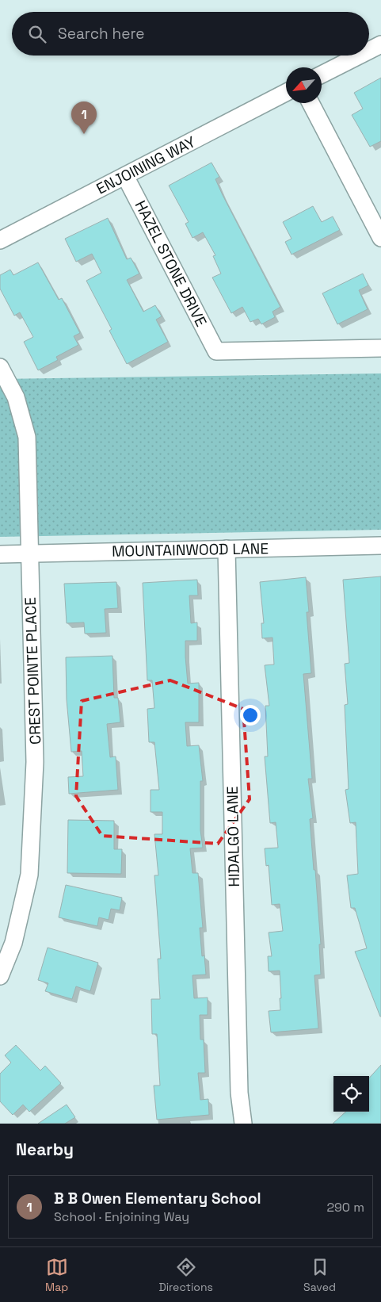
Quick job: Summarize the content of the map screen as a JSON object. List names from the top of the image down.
{
  "streets": {
    "street": [
      "ENJOINING WAY",
      "HAZEL STONE DRIVE",
      "MOUNTAINWOOD LANE",
      "CREST POINTE PLACE",
      "HIDALGO LANE"
    ]
  },
  "crossings": [
    ["ENJOINING WAY", "HAZEL STONE DRIVE"],
    ["MOUNTAINWOOD LANE", "CREST POINTE PLACE"],
    ["MOUNTAINWOOD LANE", "HIDALGO LANE"]
  ],
  "north": "bottom left",
  "page": {
    "search": "Search here",
    "pins": "1",
    "heading": "Nearby",
    "list": [
      {
        "mark": "1",
        "name": "B B Owen Elementary School",
        "note": "School · Enjoining Way",
        "value": "290 m"
      }
    ],
    "nav": ["Map", "Directions", "Saved"]
  }
}
